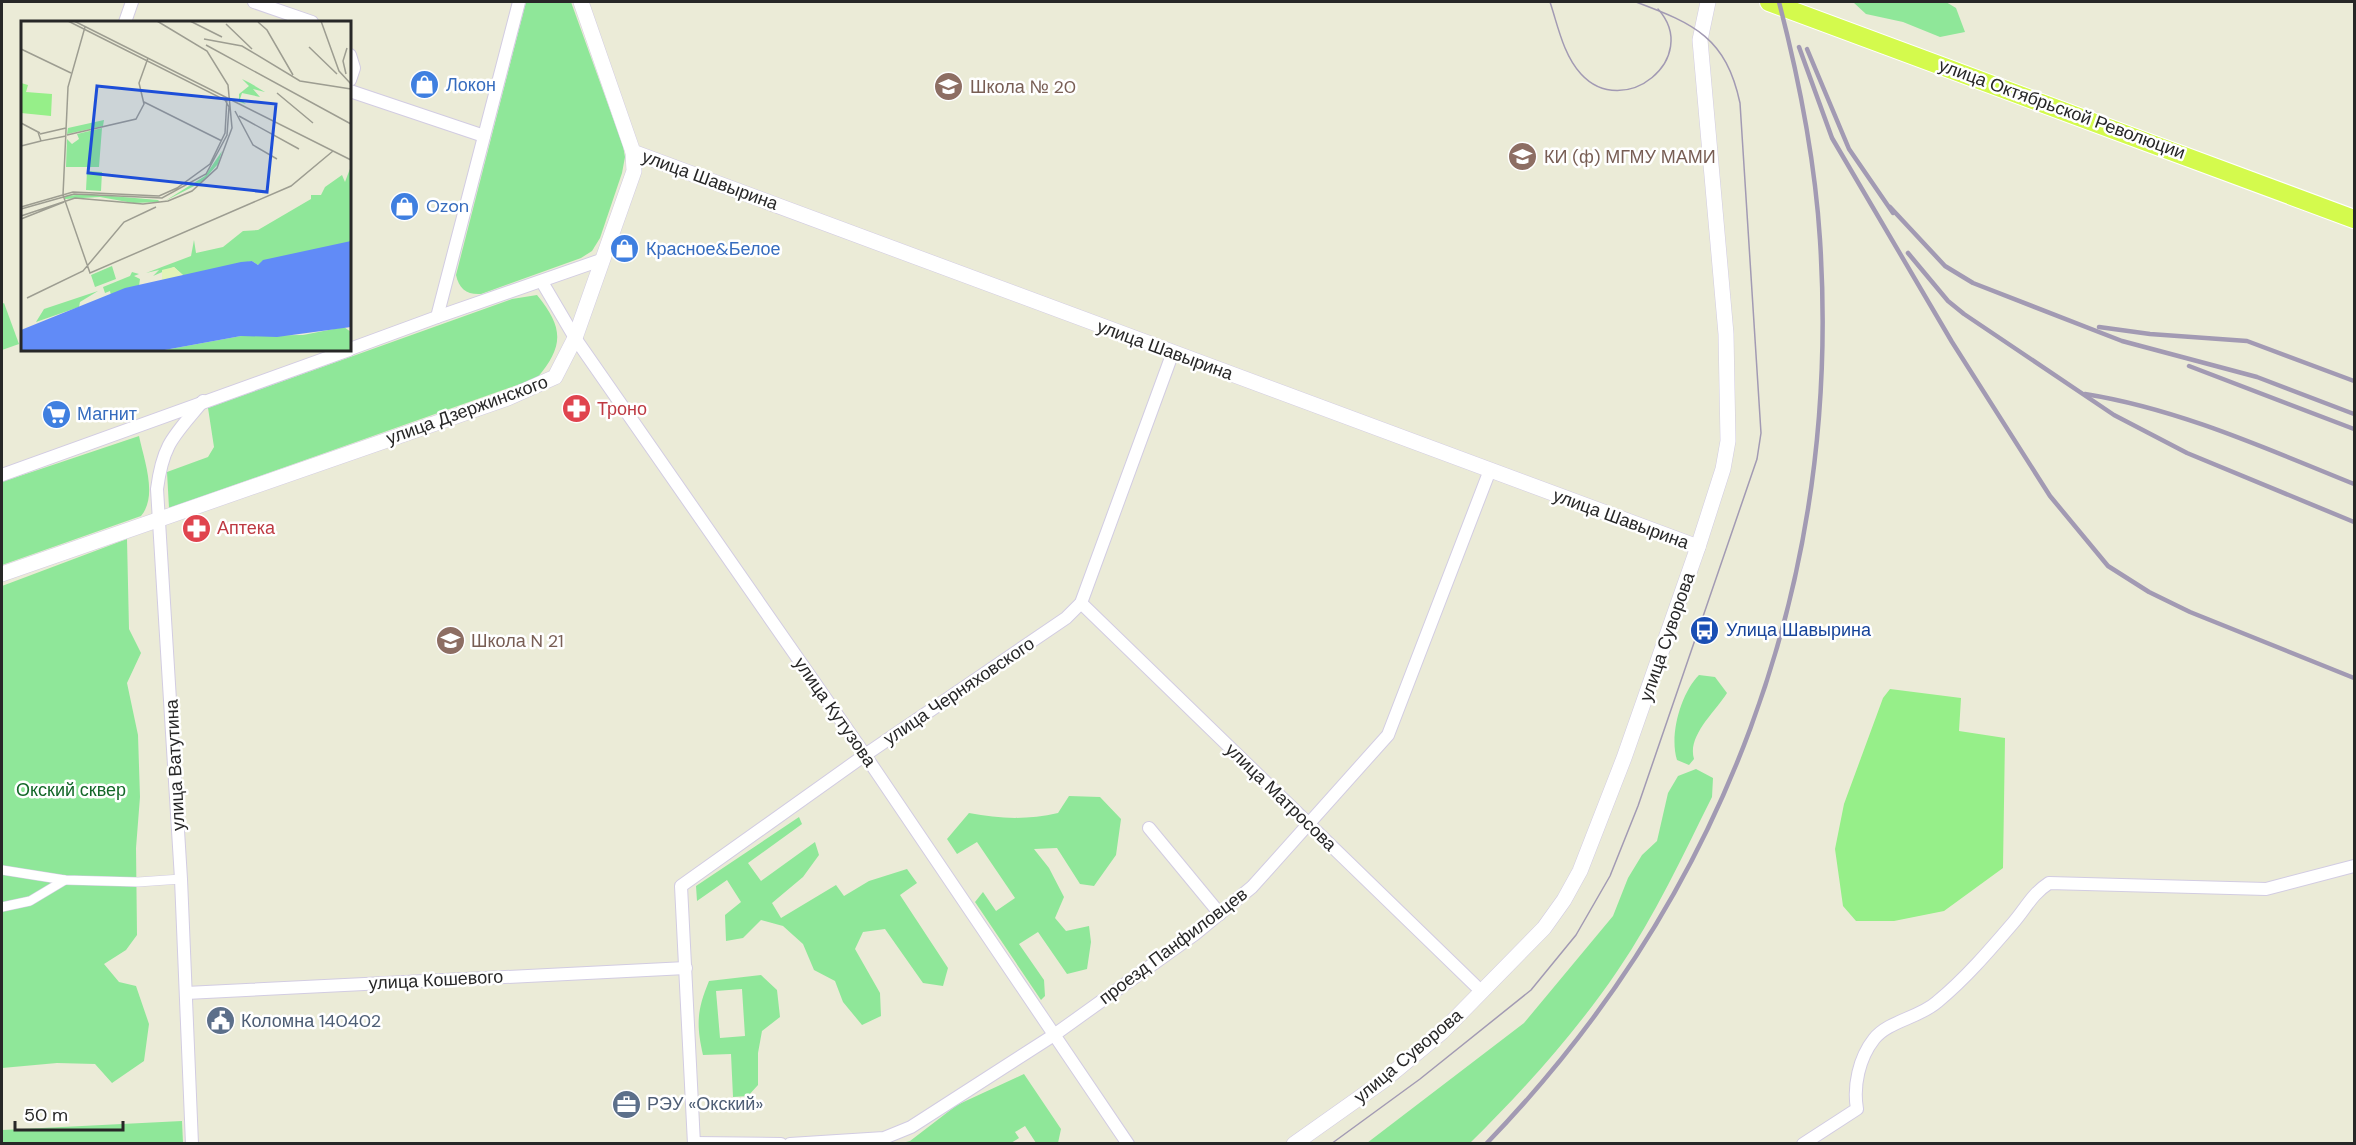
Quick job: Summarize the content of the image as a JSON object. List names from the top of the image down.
{
  "streets": {
    "main road": ["улица Октябрьской Революции"],
    "street": [
      "улица Шавырина",
      "улица Дзержинского",
      "улица Суворова",
      "улица Черняховского",
      "улица Кутузова",
      "улица Ватутина",
      "улица Матросова",
      "проезд Панфиловцев",
      "улица Кошевого"
    ]
  },
  "crossings": [
    ["улица Шавырина", "улица Дзержинского"],
    ["улица Шавырина", "улица Суворова"],
    ["улица Шавырина", "улица Черняховского"],
    ["улица Шавырина", "проезд Панфиловцев"],
    ["улица Дзержинского", "улица Кутузова"],
    ["улица Дзержинского", "улица Ватутина"],
    ["улица Суворова", "улица Матросова"],
    ["улица Черняховского", "улица Кутузова"],
    ["улица Черняховского", "улица Матросова"],
    ["улица Черняховского", "улица Кошевого"],
    ["улица Кутузова", "проезд Панфиловцев"],
    ["улица Ватутина", "улица Кошевого"],
    ["улица Матросова", "проезд Панфиловцев"]
  ],
  "parks": ["Окский сквер"],
  "places": {
    "shop": ["Локон", "Ozon", "Красное&Белое"],
    "school or university": ["Школа № 20", "КИ (ф) МГМУ МАМИ", "Школа N 21"],
    "pharmacy": ["Троно", "Аптека"],
    "supermarket": ["Магнит"],
    "bus stop": ["Улица Шавырина"],
    "public building": ["Коломна 140402"],
    "office": ["РЭУ «Окский»"]
  },
  "scale_bar": "50 m"
}
